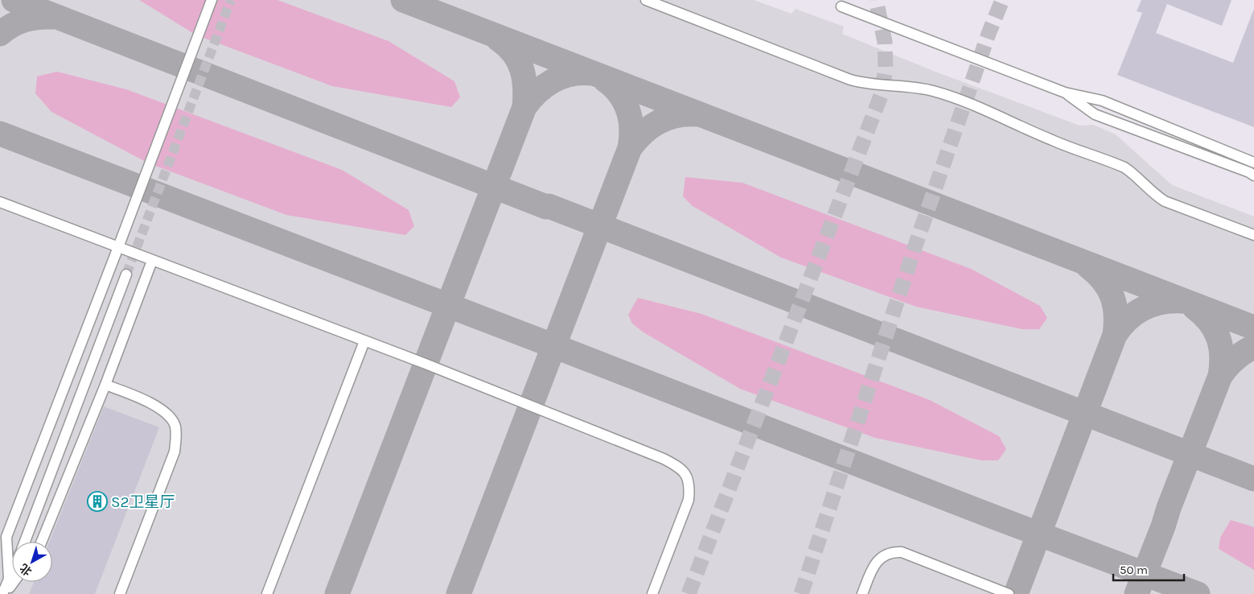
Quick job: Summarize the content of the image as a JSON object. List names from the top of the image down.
{
  "places": {
    "building": ["S2卫星厅"]
  },
  "scale_bar": "50 m",
  "north": "bottom left"
}
